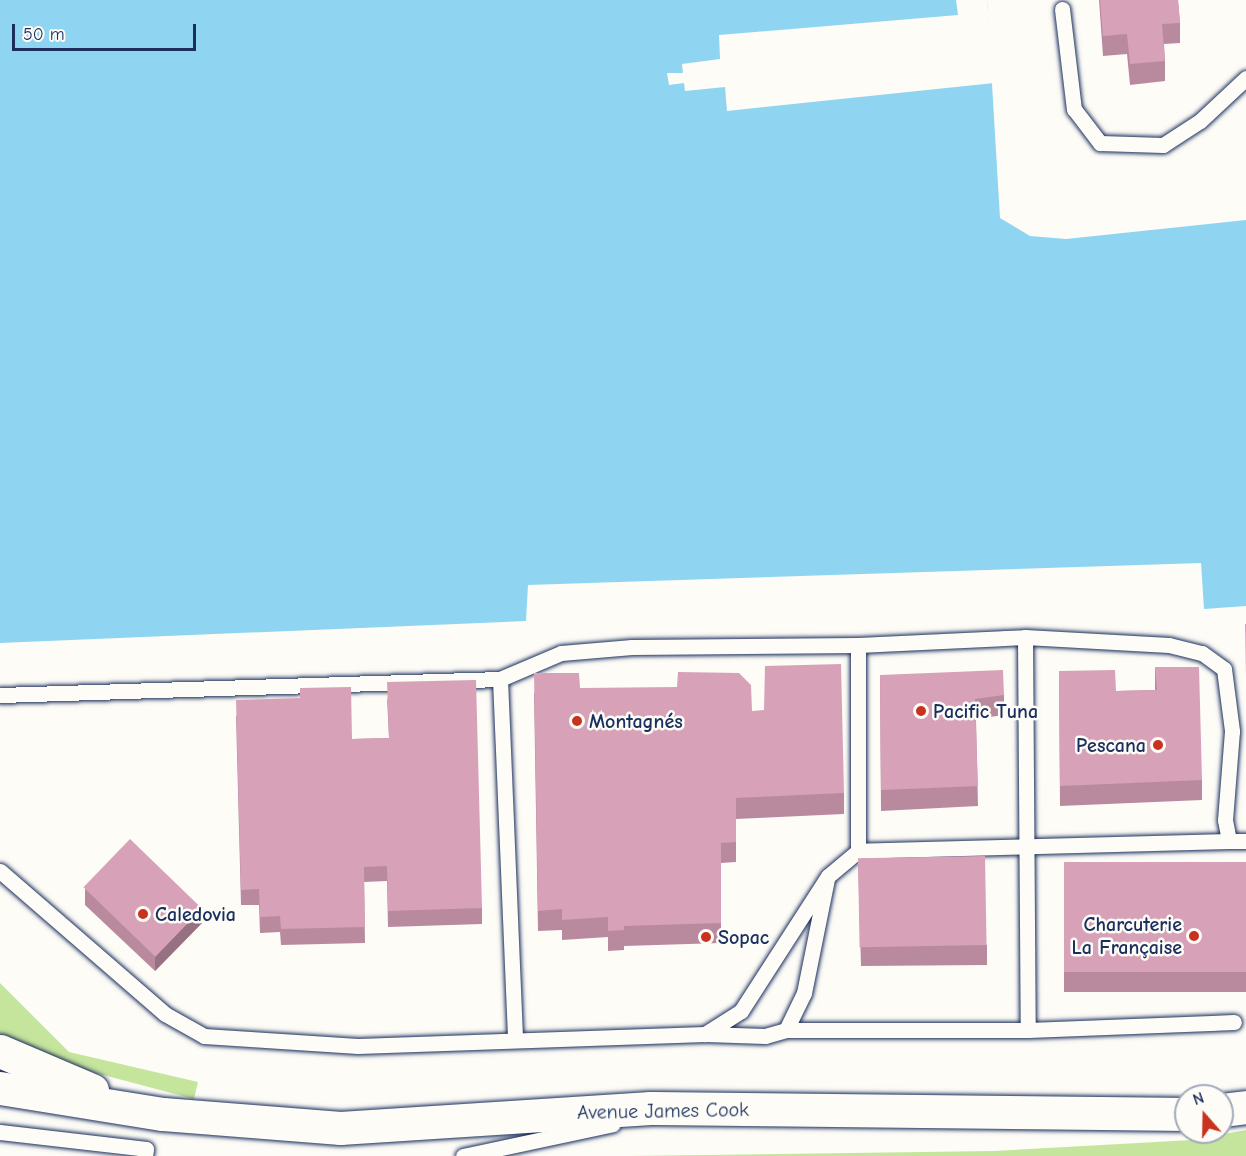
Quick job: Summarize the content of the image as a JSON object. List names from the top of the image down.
{
  "streets": {
    "main road": ["Avenue James Cook"]
  },
  "places": [
    "Pacific Tuna",
    "Montagnés",
    "Pescana",
    "Caledovia",
    "Charcuterie La Française",
    "Sopac"
  ],
  "scale_bar": "50 m",
  "north": "top"
}
